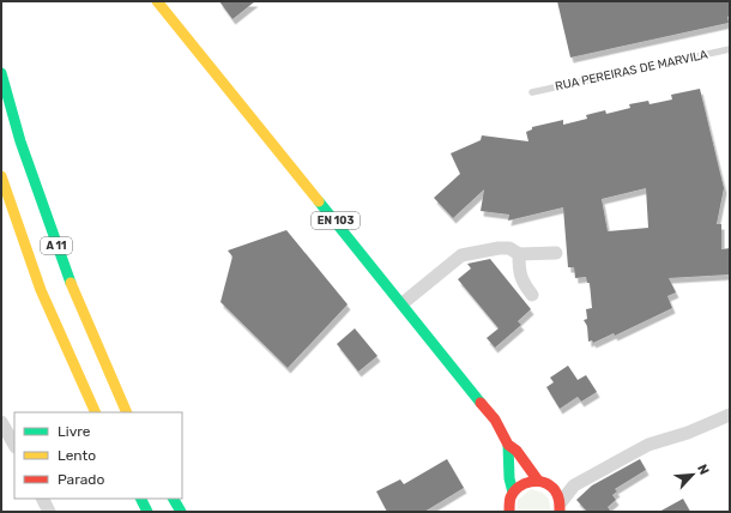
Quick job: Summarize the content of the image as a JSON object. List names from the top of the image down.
{
  "streets": {
    "main road": ["EN 103", "A 11"],
    "lane": ["RUA PEREIRAS DE MARVILA"]
  },
  "legend": ["Livre", "Lento", "Parado"],
  "north": "top right"
}
